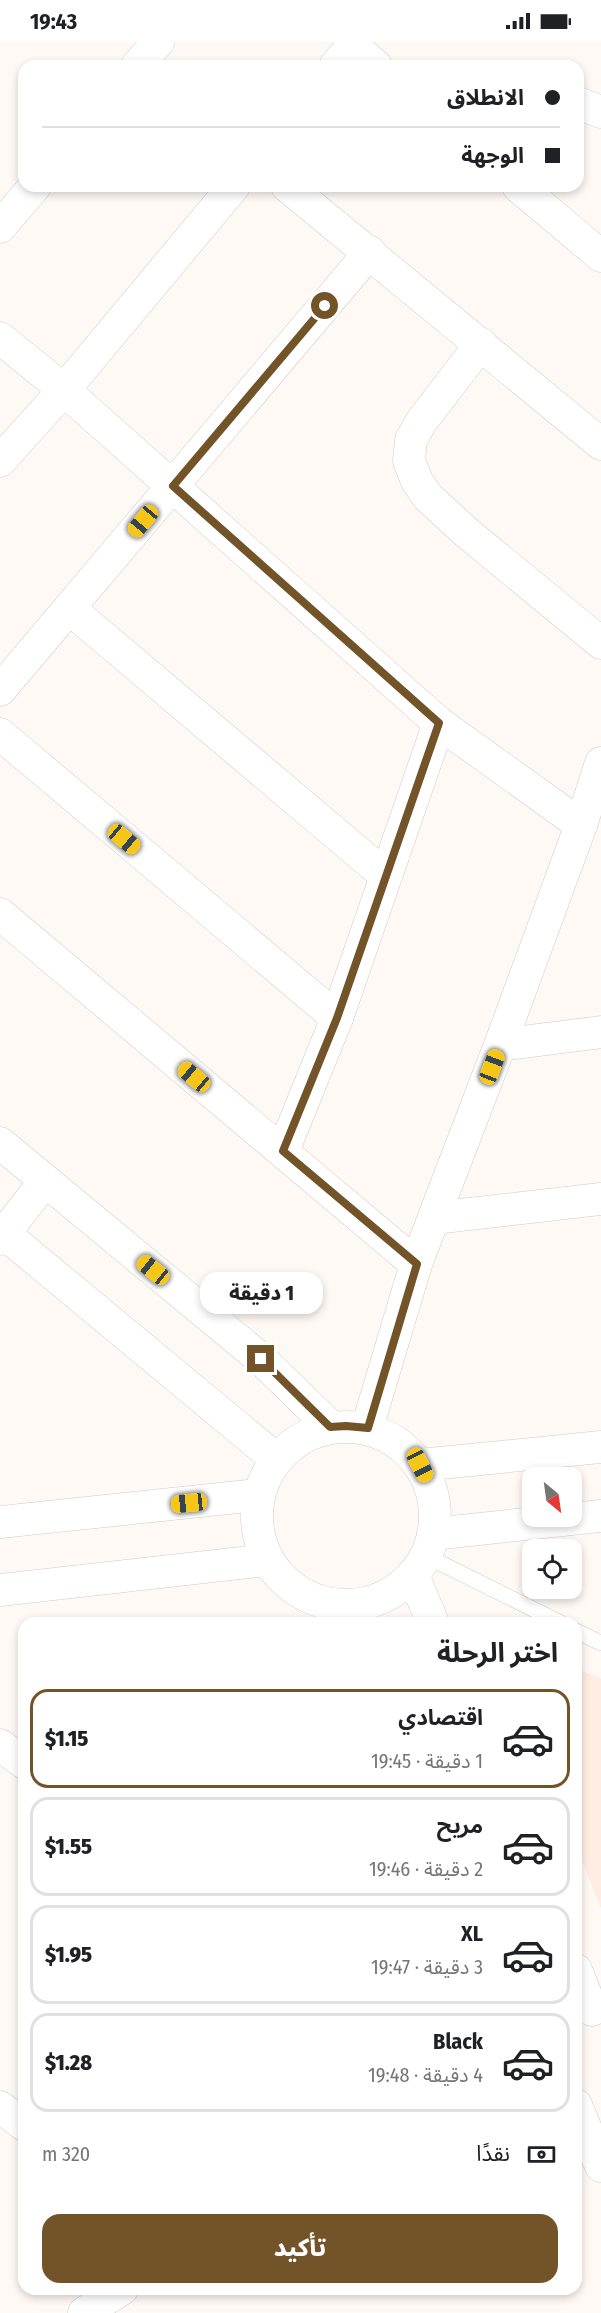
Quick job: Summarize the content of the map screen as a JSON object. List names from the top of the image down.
{
  "north": "bottom right",
  "page": {
    "status": "19:43",
    "banner": ["الانطلاق", "الوجهة"],
    "bubble": "1 دقيقة",
    "heading": "اختر الرحلة",
    "list": [
      {
        "name": "اقتصادي",
        "note": "1 دقيقة · 19:45",
        "value": "$1.15"
      },
      {
        "name": "مريح",
        "note": "2 دقيقة · 19:46",
        "value": "$1.55"
      },
      {
        "name": "XL",
        "note": "3 دقيقة · 19:47",
        "value": "$1.95"
      },
      {
        "name": "Black",
        "note": "4 دقيقة · 19:48",
        "value": "$1.28"
      }
    ],
    "pay": ["نقدًا", "320 m"],
    "buttons": "تأكيد"
  }
}
